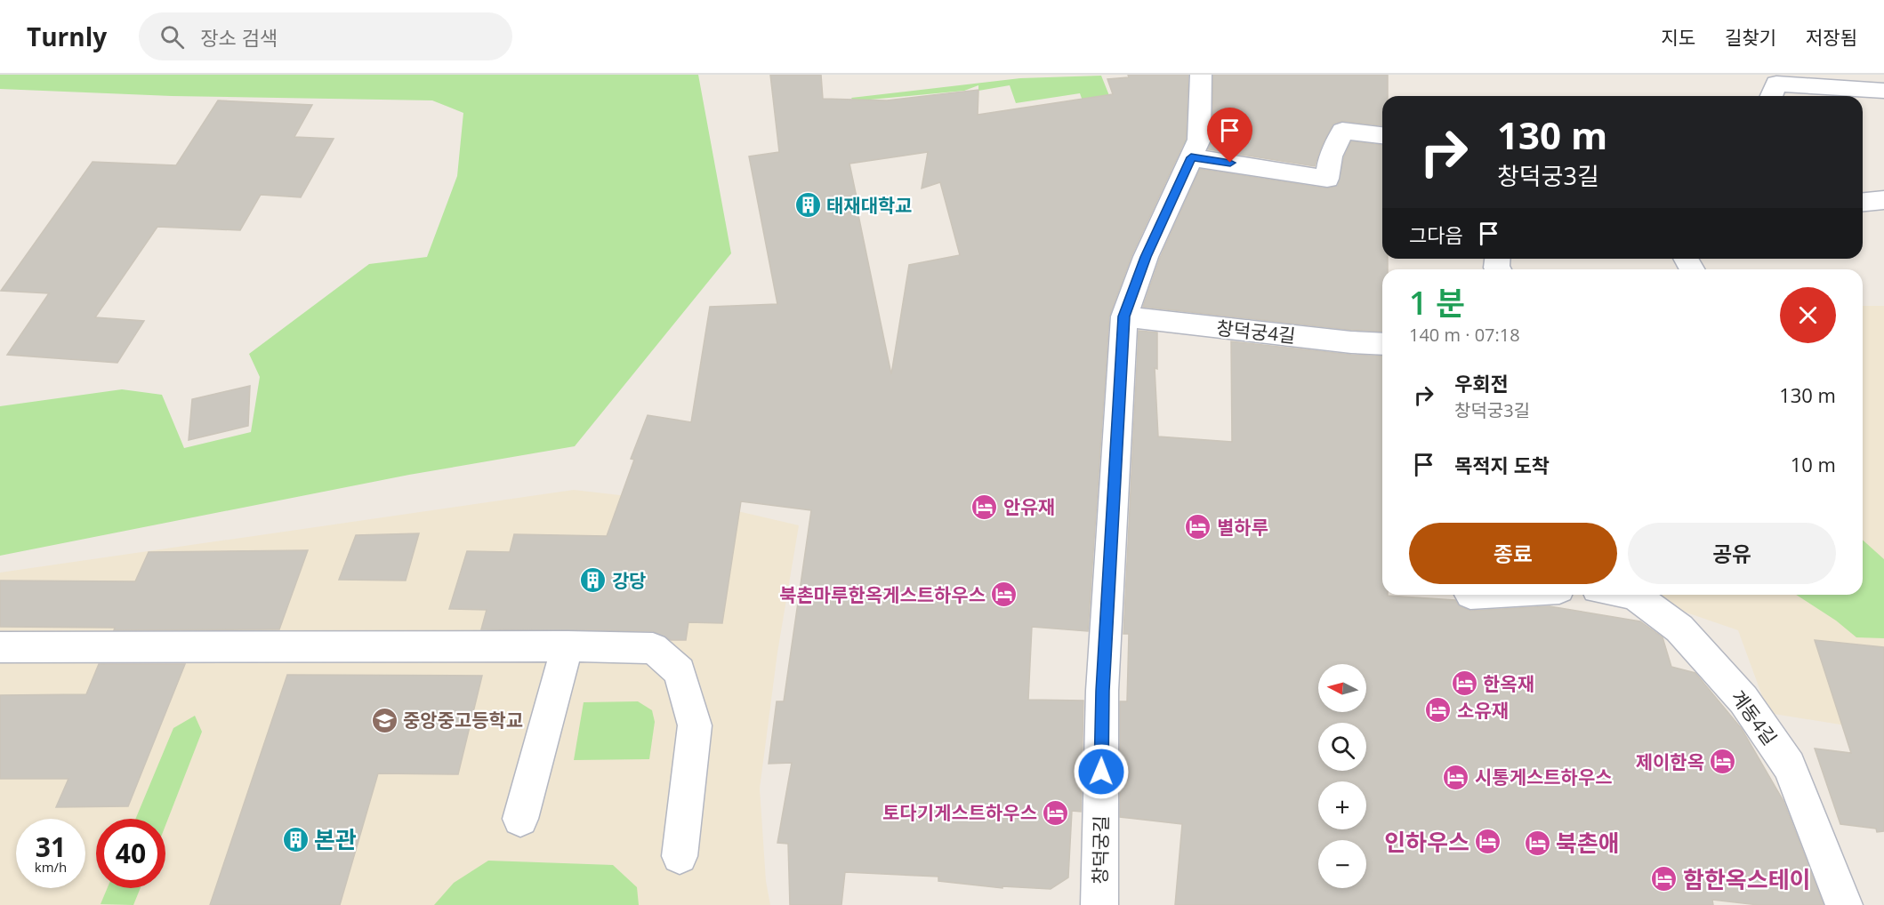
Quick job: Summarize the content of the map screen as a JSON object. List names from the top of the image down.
{
  "streets": {
    "street": ["창덕궁4길", "계동4길", "창덕궁길"]
  },
  "crossings": [
    ["창덕궁4길", "창덕궁길"]
  ],
  "places": {
    "building": ["태재대학교", "강당", "본관"],
    "hotel": [
      "안유재",
      "별하루",
      "북촌마루한옥게스트하우스",
      "한옥재",
      "소유재",
      "제이한옥",
      "시통게스트하우스",
      "토다기게스트하우스",
      "인하우스",
      "북촌애",
      "함한옥스테이"
    ],
    "school or university": ["중앙중고등학교"]
  },
  "north": "left",
  "page": {
    "header": "Turnly",
    "search": "장소 검색",
    "nav": ["지도", "길찾기", "저장됨"],
    "turn": ["130 m", "창덕궁3길"],
    "then": "그다음",
    "heading": ["1 분", "140 m · 07:18"],
    "list": [
      {
        "name": "우회전",
        "note": "창덕궁3길",
        "value": "130 m"
      },
      {
        "name": "목적지 도착",
        "value": "10 m"
      }
    ],
    "buttons": ["종료", "공유"],
    "map_buttons": ["+", "−"],
    "speed": "31 km/h",
    "limit": "40"
  }
}
